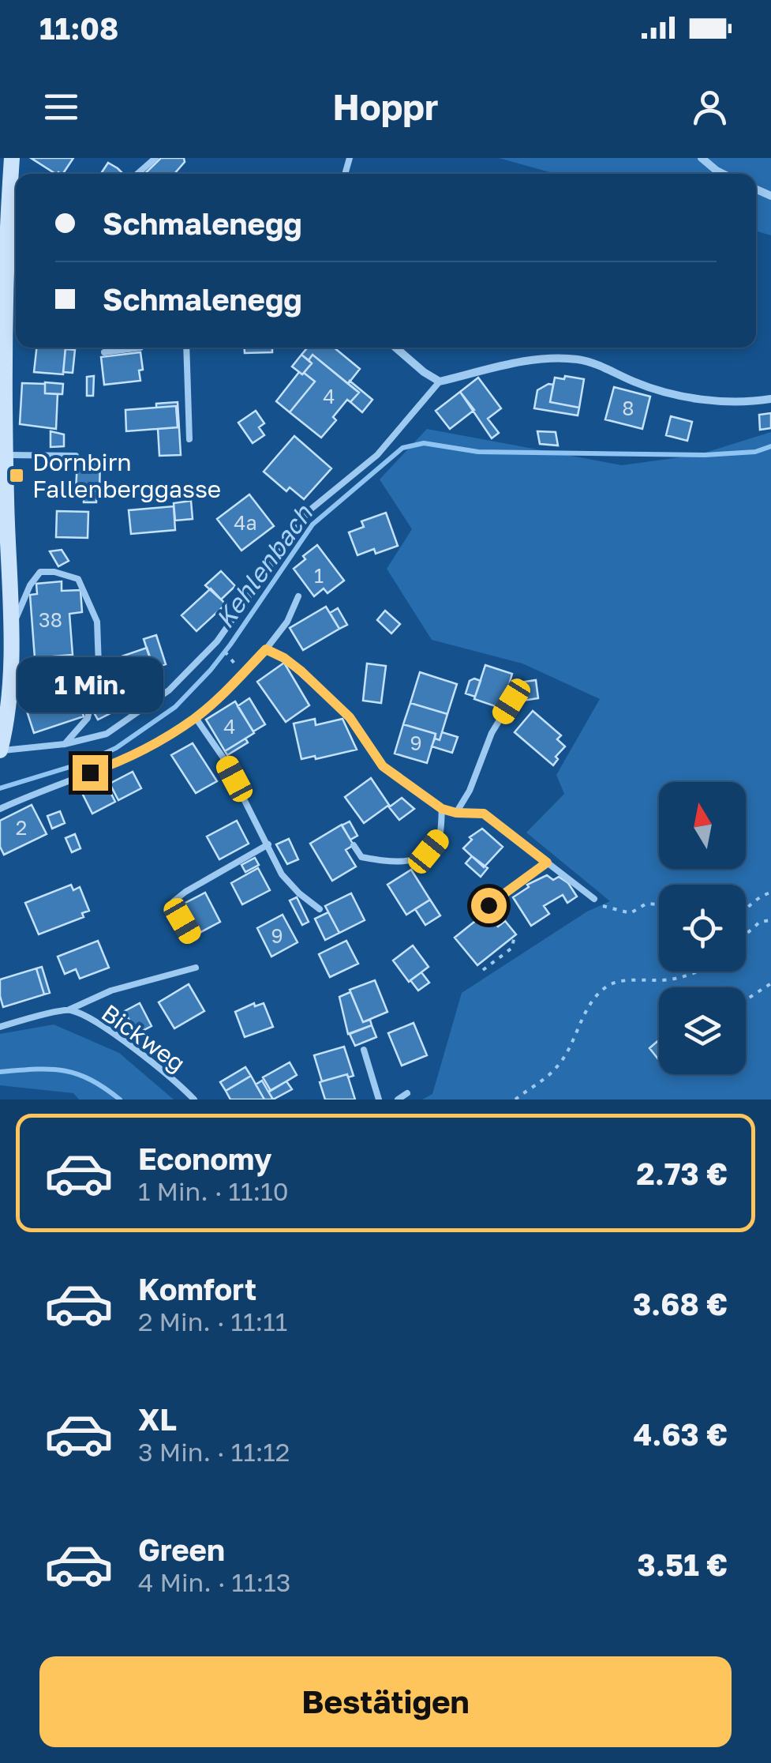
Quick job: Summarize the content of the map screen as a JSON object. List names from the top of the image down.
{
  "streets": {
    "lane": ["Bickweg"]
  },
  "water": ["Kehlenbach"],
  "places": {
    "transit": ["Dornbirn Fallenberggasse"]
  },
  "house_numbers": [
    "4",
    "8",
    "4a",
    "1",
    "38",
    "4",
    "9",
    "2",
    "9"
  ],
  "north": "top",
  "page": {
    "status": "11:08",
    "header": "Hoppr",
    "banner": ["Schmalenegg", "Schmalenegg"],
    "bubble": "1 Min.",
    "list": [
      {
        "name": "Economy",
        "note": "1 Min. · 11:10",
        "value": "2.73 €"
      },
      {
        "name": "Komfort",
        "note": "2 Min. · 11:11",
        "value": "3.68 €"
      },
      {
        "name": "XL",
        "note": "3 Min. · 11:12",
        "value": "4.63 €"
      },
      {
        "name": "Green",
        "note": "4 Min. · 11:13",
        "value": "3.51 €"
      }
    ],
    "buttons": "Bestätigen"
  }
}
